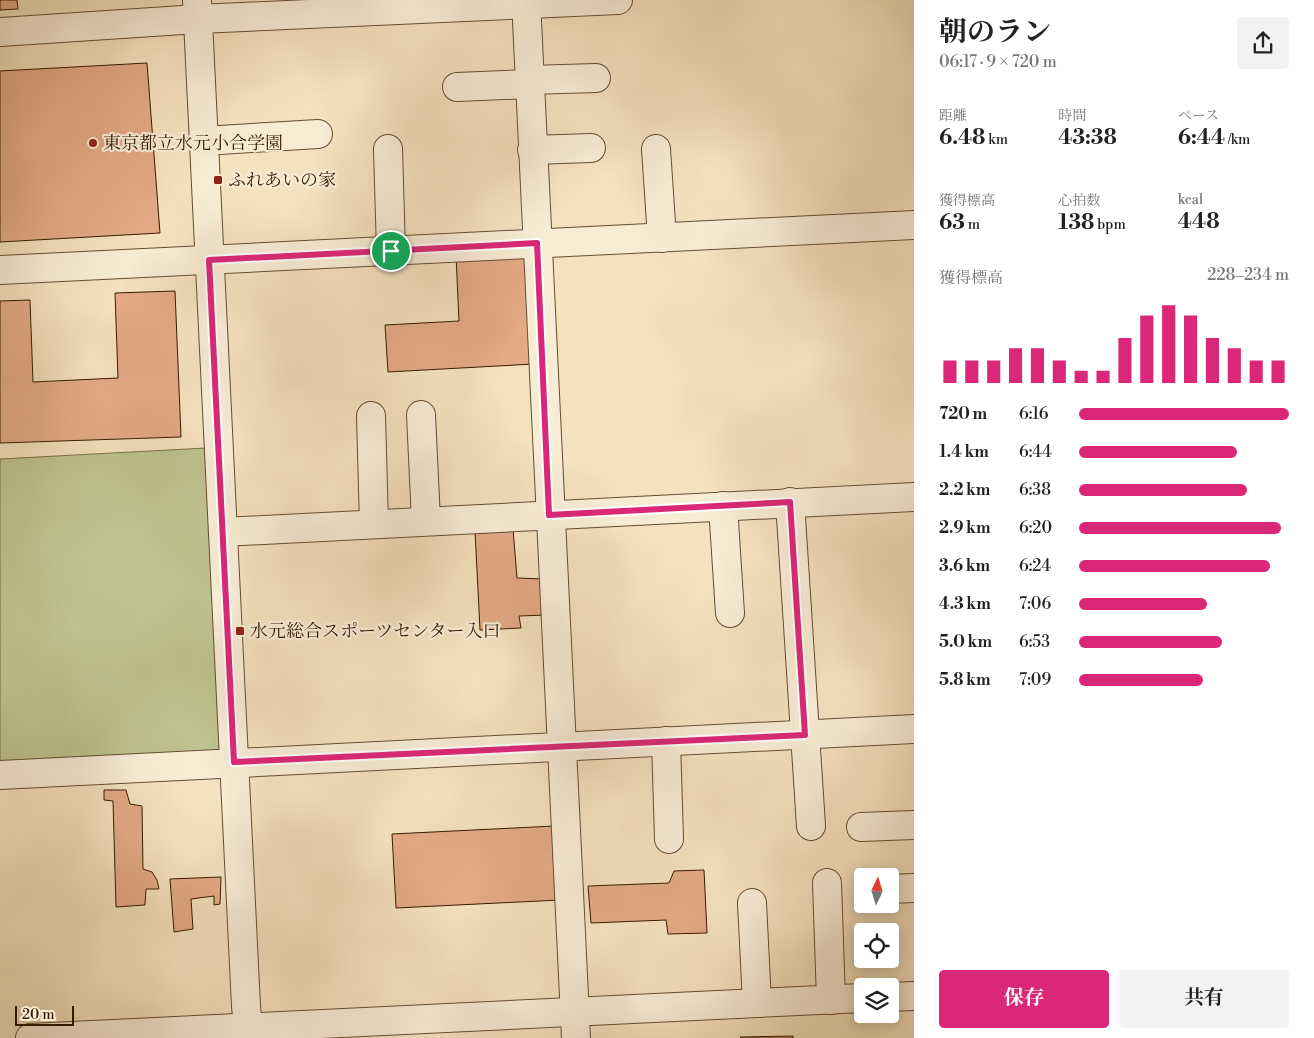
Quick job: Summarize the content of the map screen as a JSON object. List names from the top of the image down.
{
  "places": {
    "other": ["東京都立水元小合学園"],
    "transit": ["ふれあいの家", "水元総合スポーツセンター入口"]
  },
  "scale_bar": "20 m",
  "north": "top",
  "page": {
    "heading": ["朝のラン", "06:17 · 9 × 720 m"],
    "stats": [
      ["距離", "6.48 km"],
      ["時間", "43:38"],
      ["ペース", "6:44 /km"],
      ["獲得標高", "63 m"],
      ["心拍数", "138 bpm"],
      ["kcal", "448"]
    ],
    "chart": ["獲得標高", "228–234 m"],
    "list": [
      {
        "name": "720 m",
        "note": "6:16"
      },
      {
        "name": "1.4 km",
        "note": "6:44"
      },
      {
        "name": "2.2 km",
        "note": "6:38"
      },
      {
        "name": "2.9 km",
        "note": "6:20"
      },
      {
        "name": "3.6 km",
        "note": "6:24"
      },
      {
        "name": "4.3 km",
        "note": "7:06"
      },
      {
        "name": "5.0 km",
        "note": "6:53"
      },
      {
        "name": "5.8 km",
        "note": "7:09"
      }
    ],
    "buttons": ["保存", "共有"],
    "scale": "20 m"
  }
}
